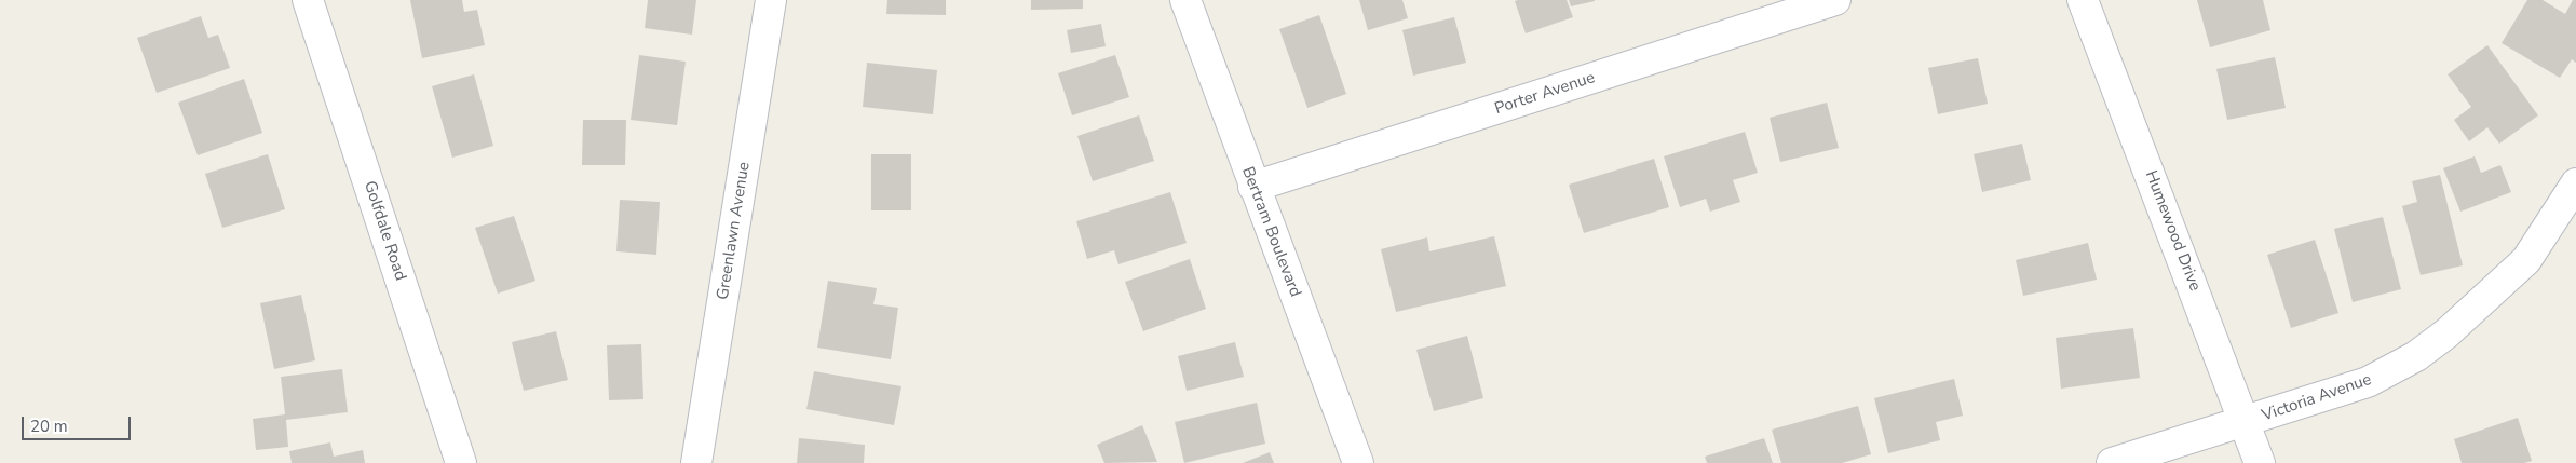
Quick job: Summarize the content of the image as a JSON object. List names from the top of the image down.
{
  "streets": {
    "street": [
      "Porter Avenue",
      "Golfdale Road",
      "Greenlawn Avenue",
      "Humewood Drive",
      "Bertram Boulevard",
      "Victoria Avenue"
    ]
  },
  "crossings": [
    ["Porter Avenue", "Bertram Boulevard"],
    ["Humewood Drive", "Victoria Avenue"]
  ],
  "scale_bar": "20 m"
}
